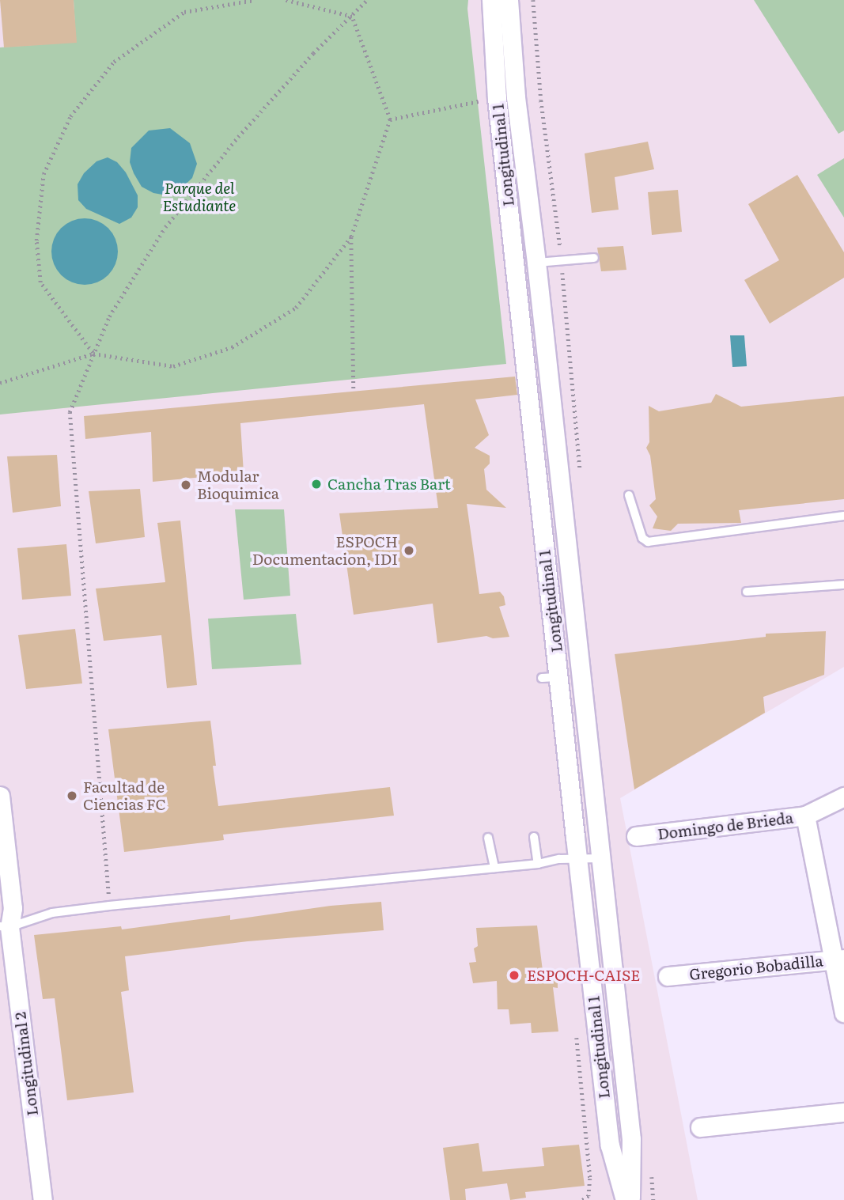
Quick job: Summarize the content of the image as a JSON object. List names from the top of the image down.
{
  "streets": {
    "street": [
      "Longitudinal 1",
      "Domingo de Brieda",
      "Gregorio Bobadilla",
      "Longitudinal 2"
    ]
  },
  "parks": ["Parque del Estudiante"],
  "places": [
    "Cancha Tras Bart",
    "Modular Bioquimica",
    "ESPOCH Documentacion, IDI",
    "Facultad de Ciencias FC",
    "ESPOCH-CAISE"
  ]
}
